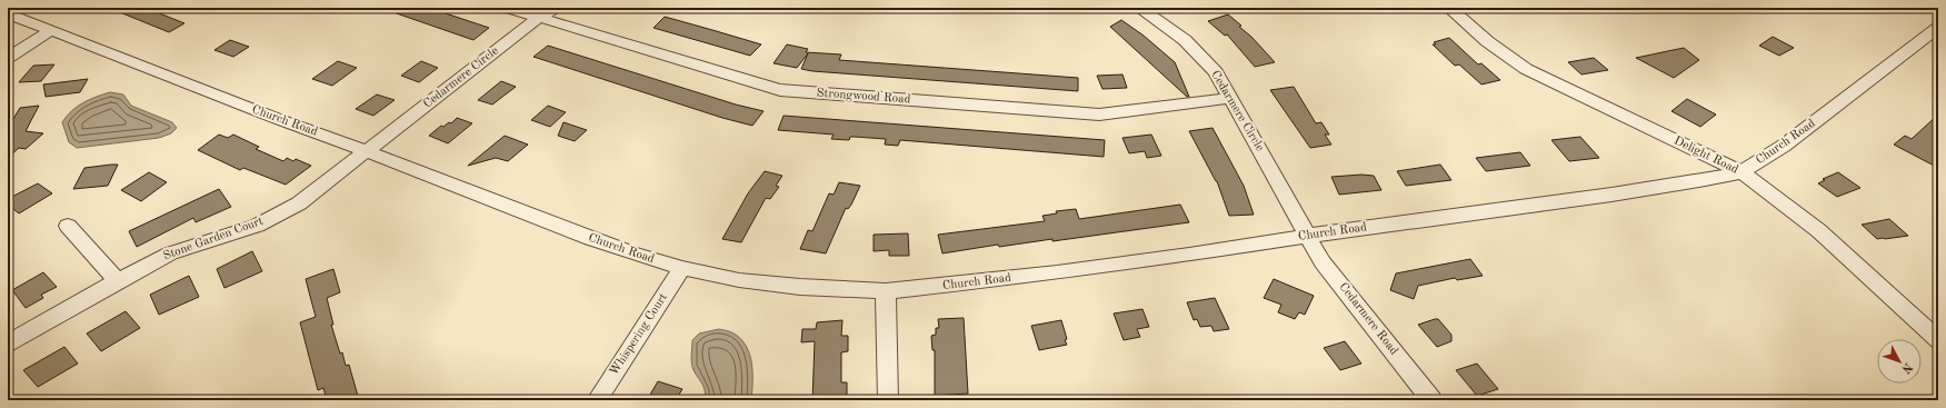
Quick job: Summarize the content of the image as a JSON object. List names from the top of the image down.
{
  "streets": {
    "street": [
      "Cedarmere Circle",
      "Strongwood Road",
      "Church Road",
      "Delight Road",
      "Stone Garden Court",
      "Cedarmere Road",
      "Whispering Court"
    ]
  },
  "crossings": [
    ["Cedarmere Circle", "Strongwood Road"],
    ["Cedarmere Circle", "Church Road"],
    ["Cedarmere Circle", "Stone Garden Court"],
    ["Cedarmere Circle", "Cedarmere Road"],
    ["Church Road", "Delight Road"],
    ["Church Road", "Stone Garden Court"],
    ["Church Road", "Cedarmere Road"],
    ["Church Road", "Whispering Court"]
  ],
  "north": "bottom right"
}
